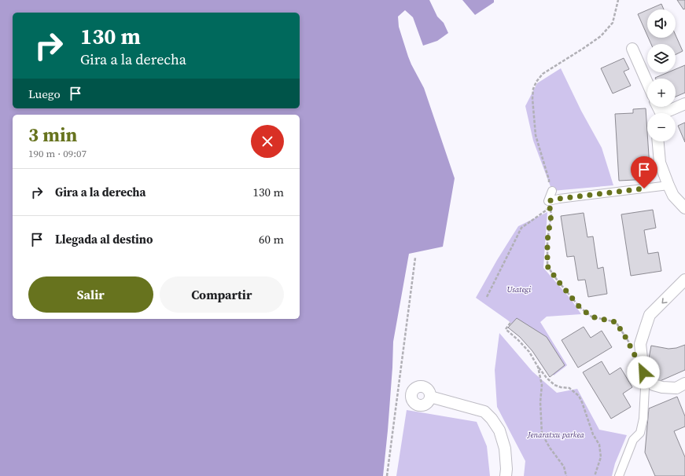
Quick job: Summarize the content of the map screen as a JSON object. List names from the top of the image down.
{
  "parks": ["Usategi", "Jenaratxu parkea"],
  "page": {
    "map_buttons": ["+", "−"],
    "turn": ["130 m", "Gira a la derecha"],
    "then": "Luego",
    "heading": ["3 min", "190 m · 09:07"],
    "list": [
      {
        "name": "Gira a la derecha",
        "value": "130 m"
      },
      {
        "name": "Llegada al destino",
        "value": "60 m"
      }
    ],
    "buttons": ["Salir", "Compartir"]
  }
}
